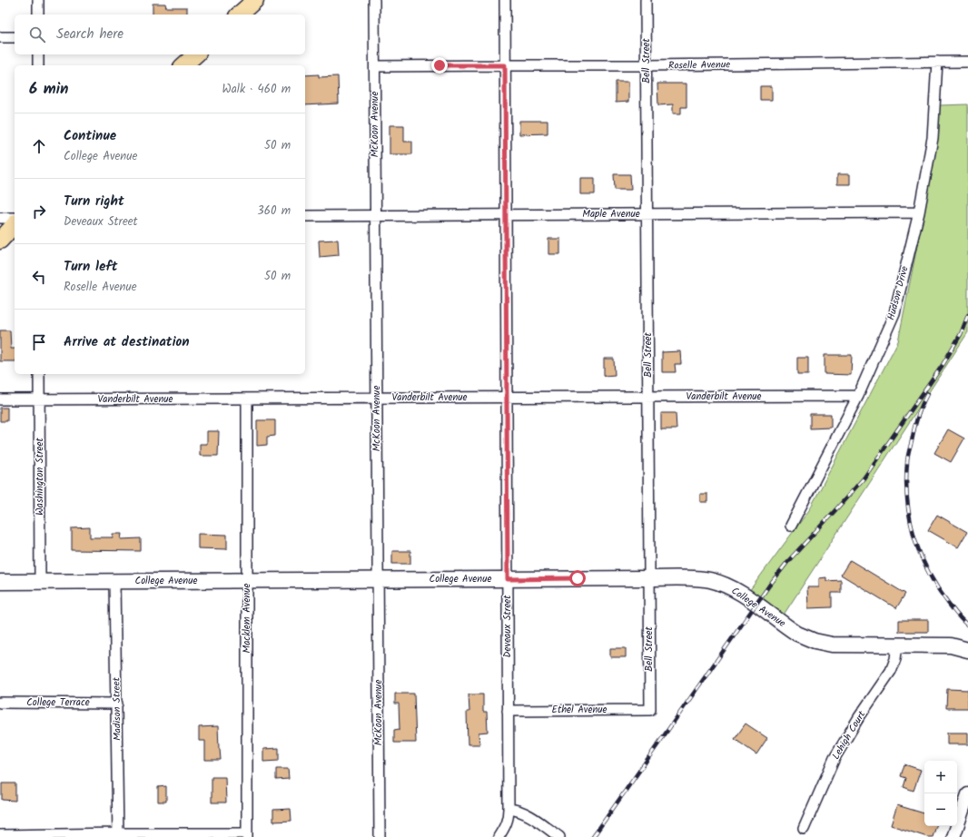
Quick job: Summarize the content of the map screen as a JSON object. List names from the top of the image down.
{
  "streets": {
    "main road": ["College Avenue"],
    "street": [
      "Bell Street",
      "Roselle Avenue",
      "McKoon Avenue",
      "Maple Avenue",
      "Hudson Drive",
      "Vanderbilt Avenue",
      "Washington Street",
      "Macklem Avenue",
      "Deveaux Street",
      "College Terrace",
      "Madison Street",
      "Ethel Avenue",
      "Lehigh Court"
    ]
  },
  "crossings": [
    ["Bell Street", "Roselle Avenue"],
    ["Bell Street", "Maple Avenue"],
    ["Bell Street", "Vanderbilt Avenue"],
    ["Bell Street", "College Avenue"],
    ["Bell Street", "Ethel Avenue"],
    ["Roselle Avenue", "McKoon Avenue"],
    ["Roselle Avenue", "Hudson Drive"],
    ["Roselle Avenue", "Deveaux Street"],
    ["McKoon Avenue", "Maple Avenue"],
    ["McKoon Avenue", "Vanderbilt Avenue"],
    ["McKoon Avenue", "College Avenue"],
    ["Maple Avenue", "Hudson Drive"],
    ["Maple Avenue", "Deveaux Street"],
    ["Hudson Drive", "Vanderbilt Avenue"],
    ["Vanderbilt Avenue", "Washington Street"],
    ["Vanderbilt Avenue", "Macklem Avenue"],
    ["Vanderbilt Avenue", "Deveaux Street"],
    ["Washington Street", "College Avenue"],
    ["College Avenue", "Macklem Avenue"],
    ["College Avenue", "Deveaux Street"],
    ["College Avenue", "Madison Street"],
    ["College Avenue", "Lehigh Court"],
    ["Deveaux Street", "Ethel Avenue"],
    ["College Terrace", "Madison Street"]
  ],
  "page": {
    "search": "Search here",
    "heading": ["6 min", "Walk · 460 m"],
    "list": [
      ["Continue", "College Avenue", "50 m"],
      ["Turn right", "Deveaux Street", "360 m"],
      ["Turn left", "Roselle Avenue", "50 m"],
      "Arrive at destination"
    ],
    "map_buttons": ["+", "−"]
  }
}
